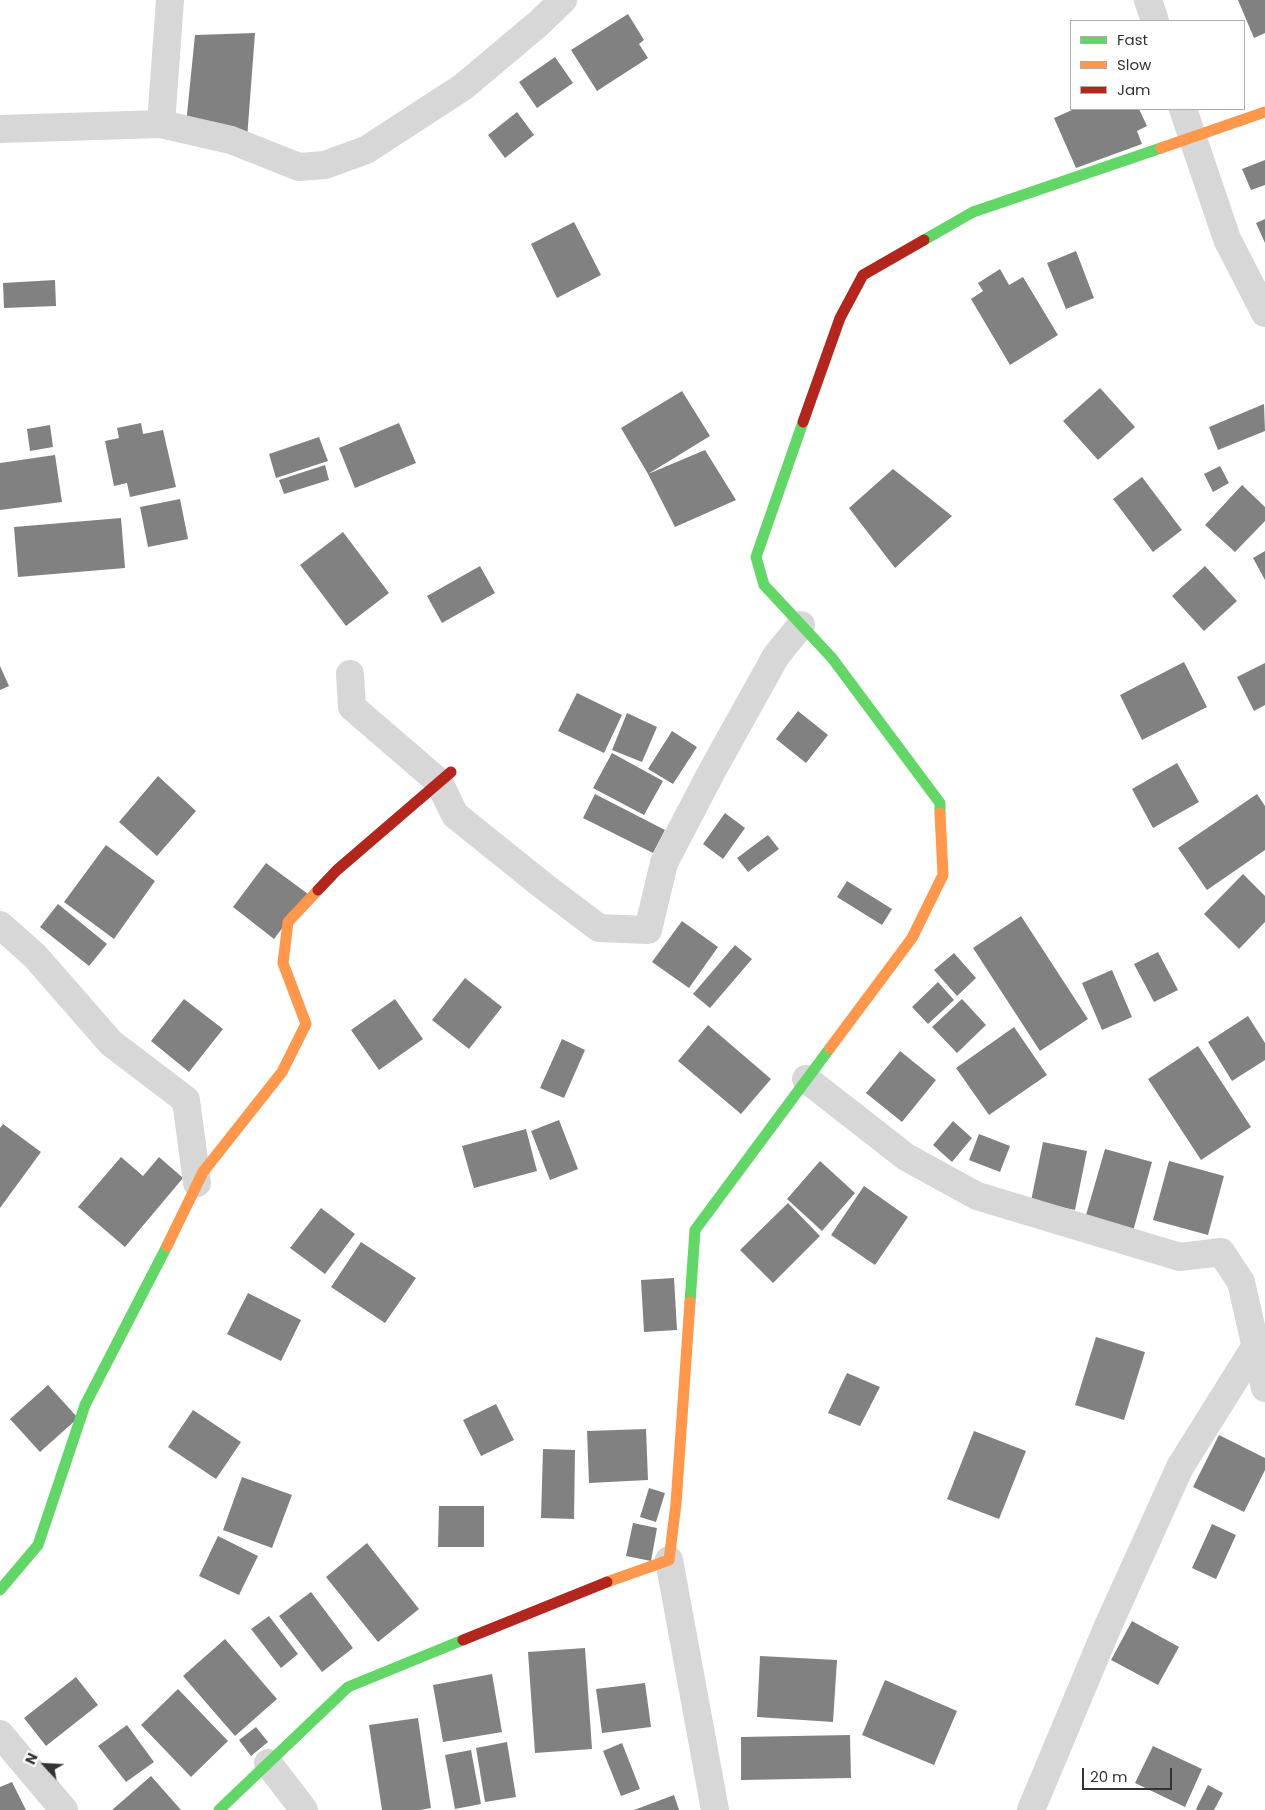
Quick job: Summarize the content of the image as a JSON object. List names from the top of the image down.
{
  "legend": ["Fast", "Slow", "Jam"],
  "scale_bar": "20 m",
  "north": "top left"
}
